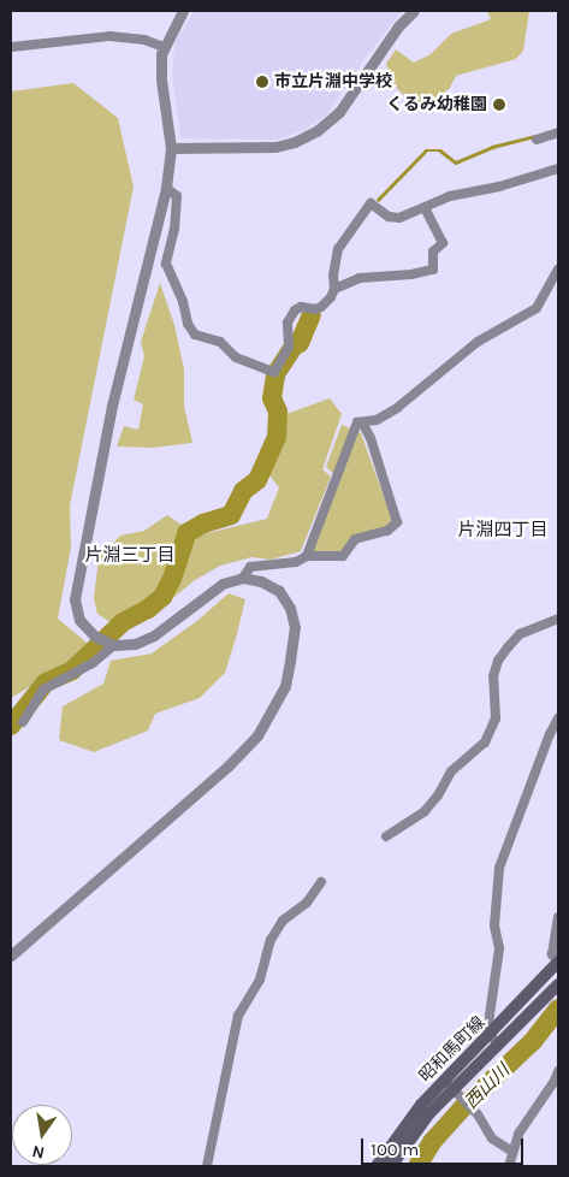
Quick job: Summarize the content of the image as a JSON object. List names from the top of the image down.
{
  "streets": {
    "main road": ["昭和馬町線"]
  },
  "districts": ["片淵四丁目", "片淵三丁目"],
  "water": ["西山川"],
  "places": ["市立片淵中学校", "くるみ幼稚園"],
  "scale_bar": "100 m",
  "north": "bottom"
}
